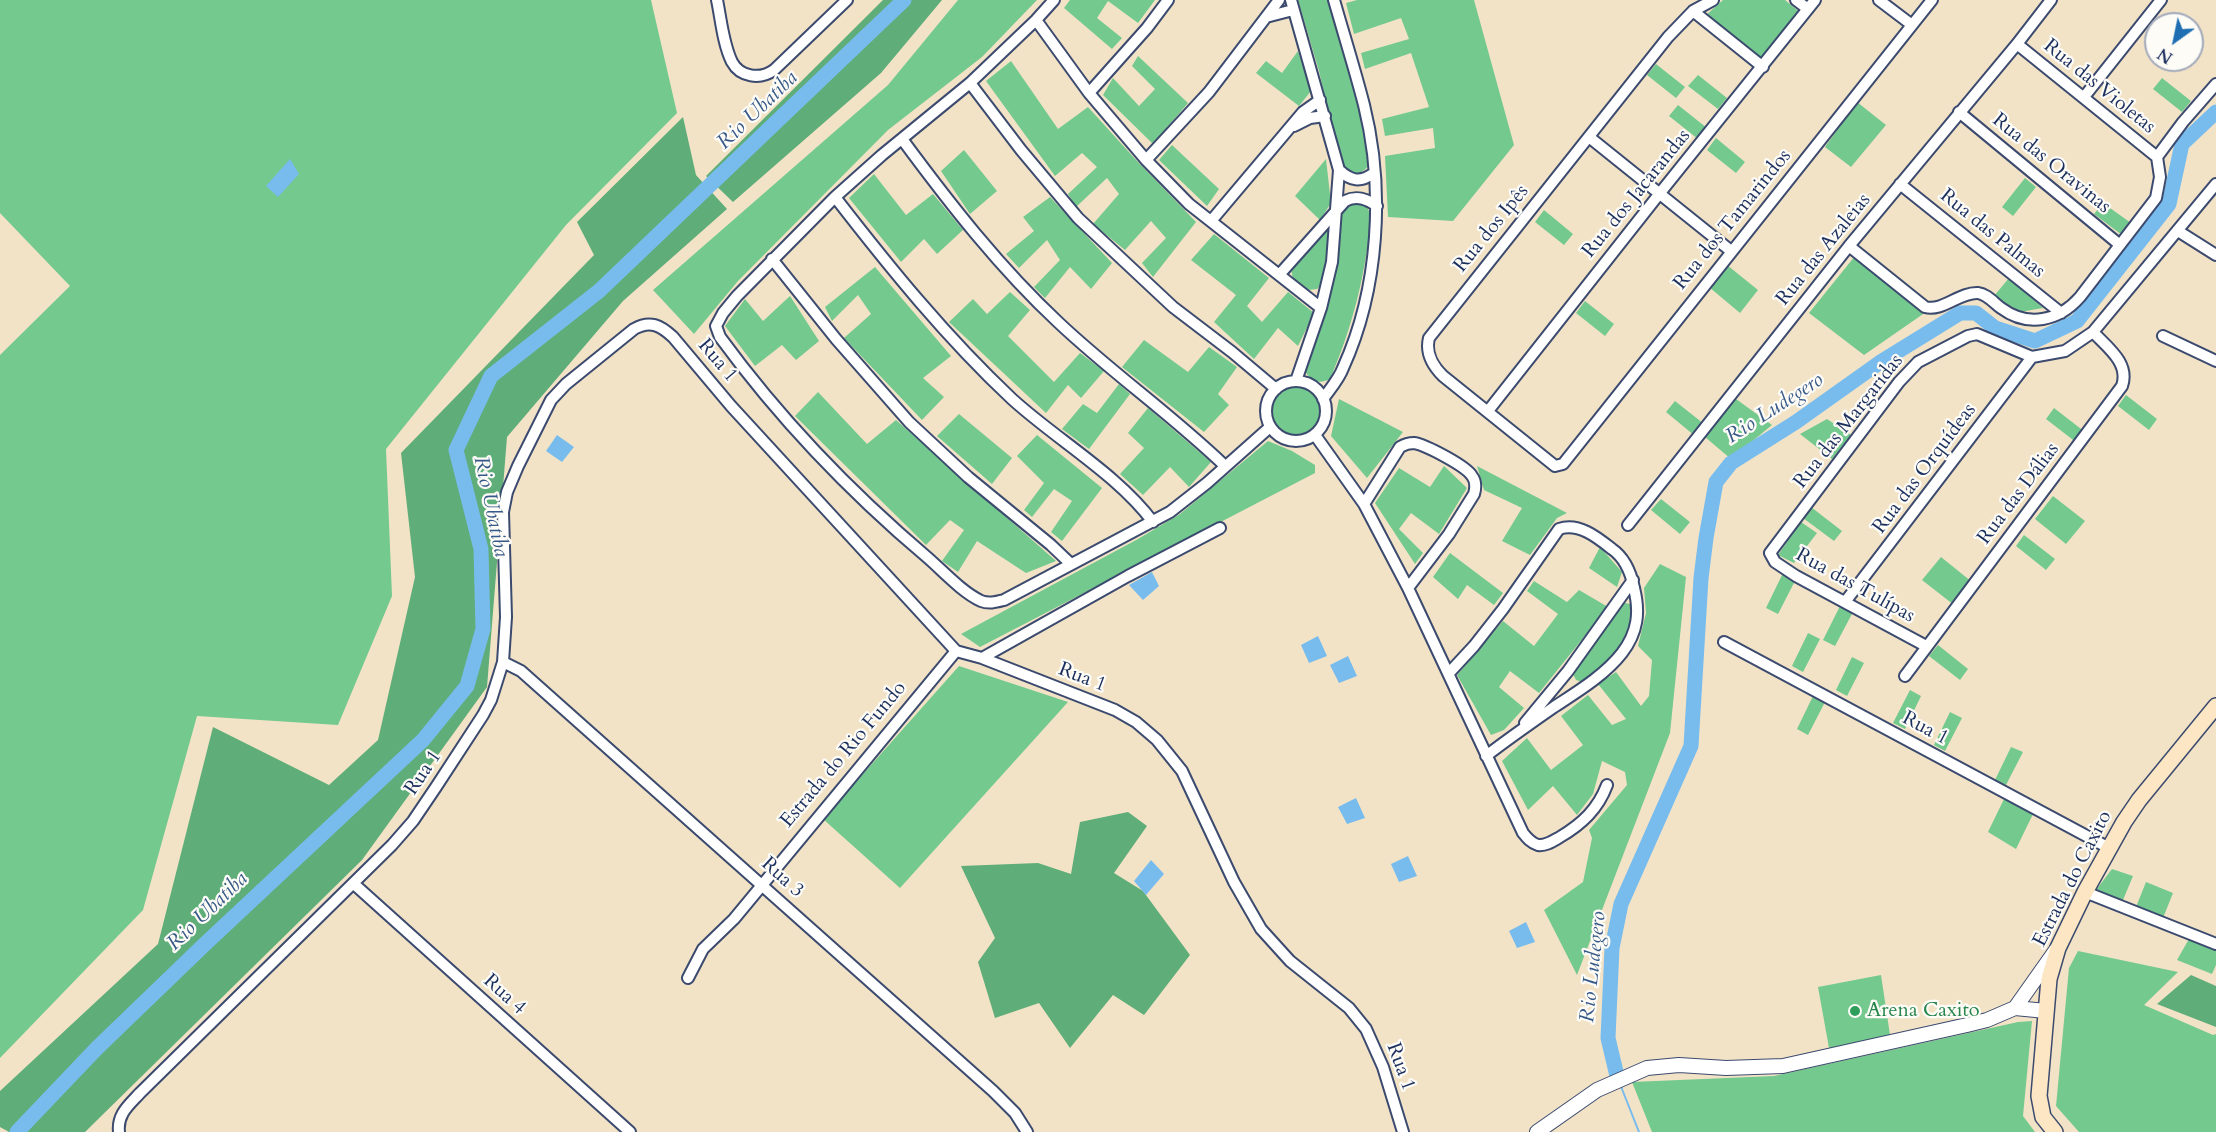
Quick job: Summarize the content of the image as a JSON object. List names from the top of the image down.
{
  "streets": {
    "main road": ["Estrada do Caxito"],
    "street": [
      "Rua das Violetas",
      "Rua das Oravinas",
      "Rua dos Jacarandas",
      "Rua dos Tamarindos",
      "Rua dos Ipês",
      "Rua das Palmas",
      "Rua das Azaleias",
      "Rua 1",
      "Rua das Margaridas",
      "Rua das Orquídeas",
      "Rua das Dálias",
      "Rua das Tulípas",
      "Estrada do Rio Fundo",
      "Rua 3",
      "Rua 4"
    ]
  },
  "crossings": [
    ["Rua das Violetas", "Rua das Azaleias"],
    ["Rua das Oravinas", "Rua das Azaleias"],
    ["Rua dos Jacarandas", "Rua dos Ipês"],
    ["Rua dos Tamarindos", "Rua dos Ipês"],
    ["Rua das Palmas", "Rua das Azaleias"],
    ["Rua 1", "Estrada do Rio Fundo"],
    ["Rua 1", "Rua 3"],
    ["Rua 1", "Estrada do Caxito"],
    ["Rua 1", "Rua 4"],
    ["Rua das Margaridas", "Rua das Orquídeas"],
    ["Rua das Margaridas", "Rua das Tulípas"],
    ["Rua das Orquídeas", "Rua das Tulípas"],
    ["Rua das Dálias", "Rua das Tulípas"],
    ["Estrada do Rio Fundo", "Rua 3"]
  ],
  "water": ["Rio Ubatiba", "Rio Ludegero"],
  "places": ["Arena Caxito"],
  "north": "bottom left"
}
